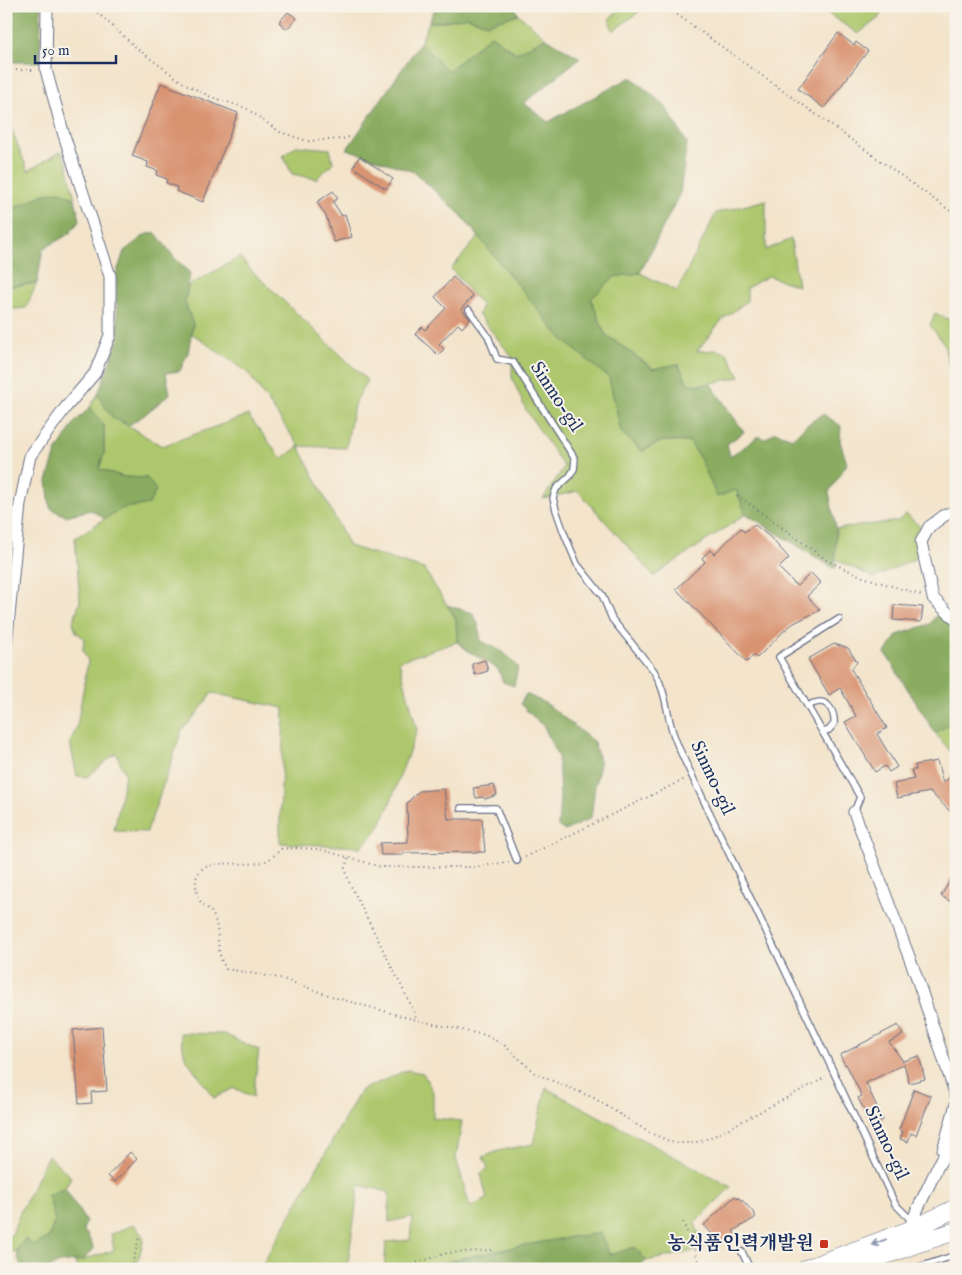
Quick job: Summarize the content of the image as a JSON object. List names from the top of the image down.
{
  "streets": {
    "street": ["Sinmo-gil"]
  },
  "places": {
    "transit": ["농식품인력개발원"]
  },
  "scale_bar": "50 m"
}
